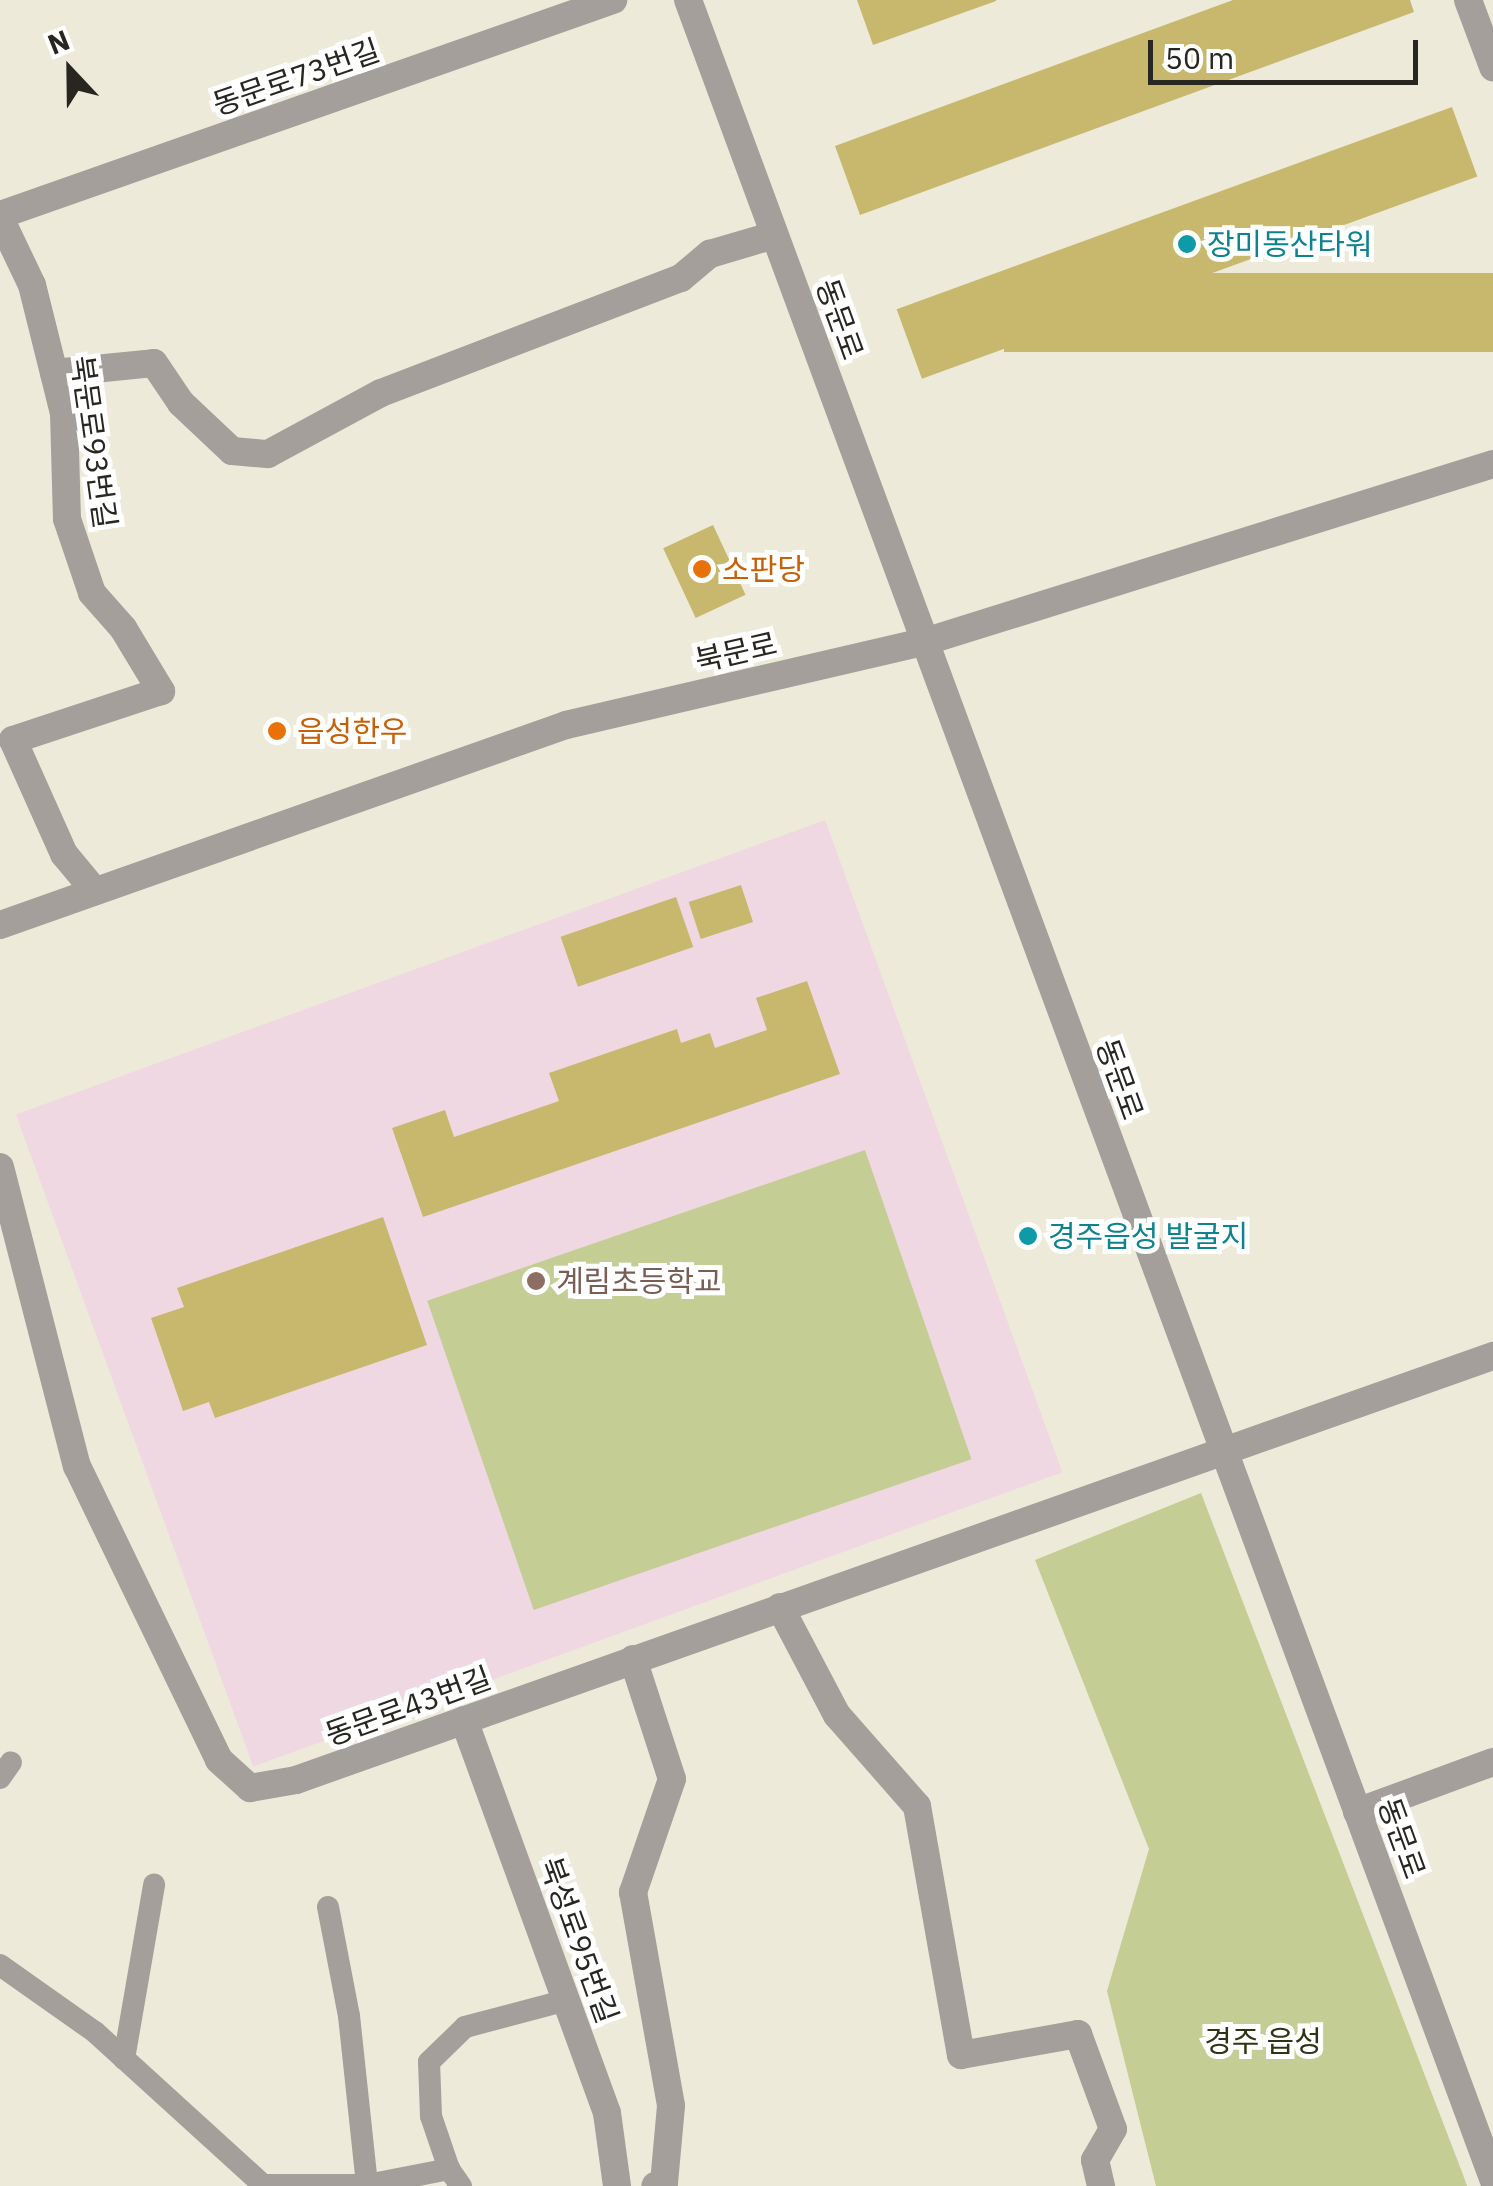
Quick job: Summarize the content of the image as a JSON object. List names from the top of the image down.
{
  "streets": {
    "street": [
      "동문로73번길",
      "동문로",
      "북문로93번길",
      "북문로",
      "동문로43번길",
      "북성로95번길"
    ]
  },
  "crossings": [
    ["동문로73번길", "북문로93번길"],
    ["동문로", "북문로"],
    ["동문로", "동문로43번길"],
    ["북문로93번길", "북문로"],
    ["동문로43번길", "북성로95번길"]
  ],
  "parks": ["경주 읍성"],
  "places": [
    "장미동산타워",
    "소판당",
    "읍성한우",
    "경주읍성 발굴지",
    "계림초등학교"
  ],
  "scale_bar": "50 m",
  "north": "top"
}
